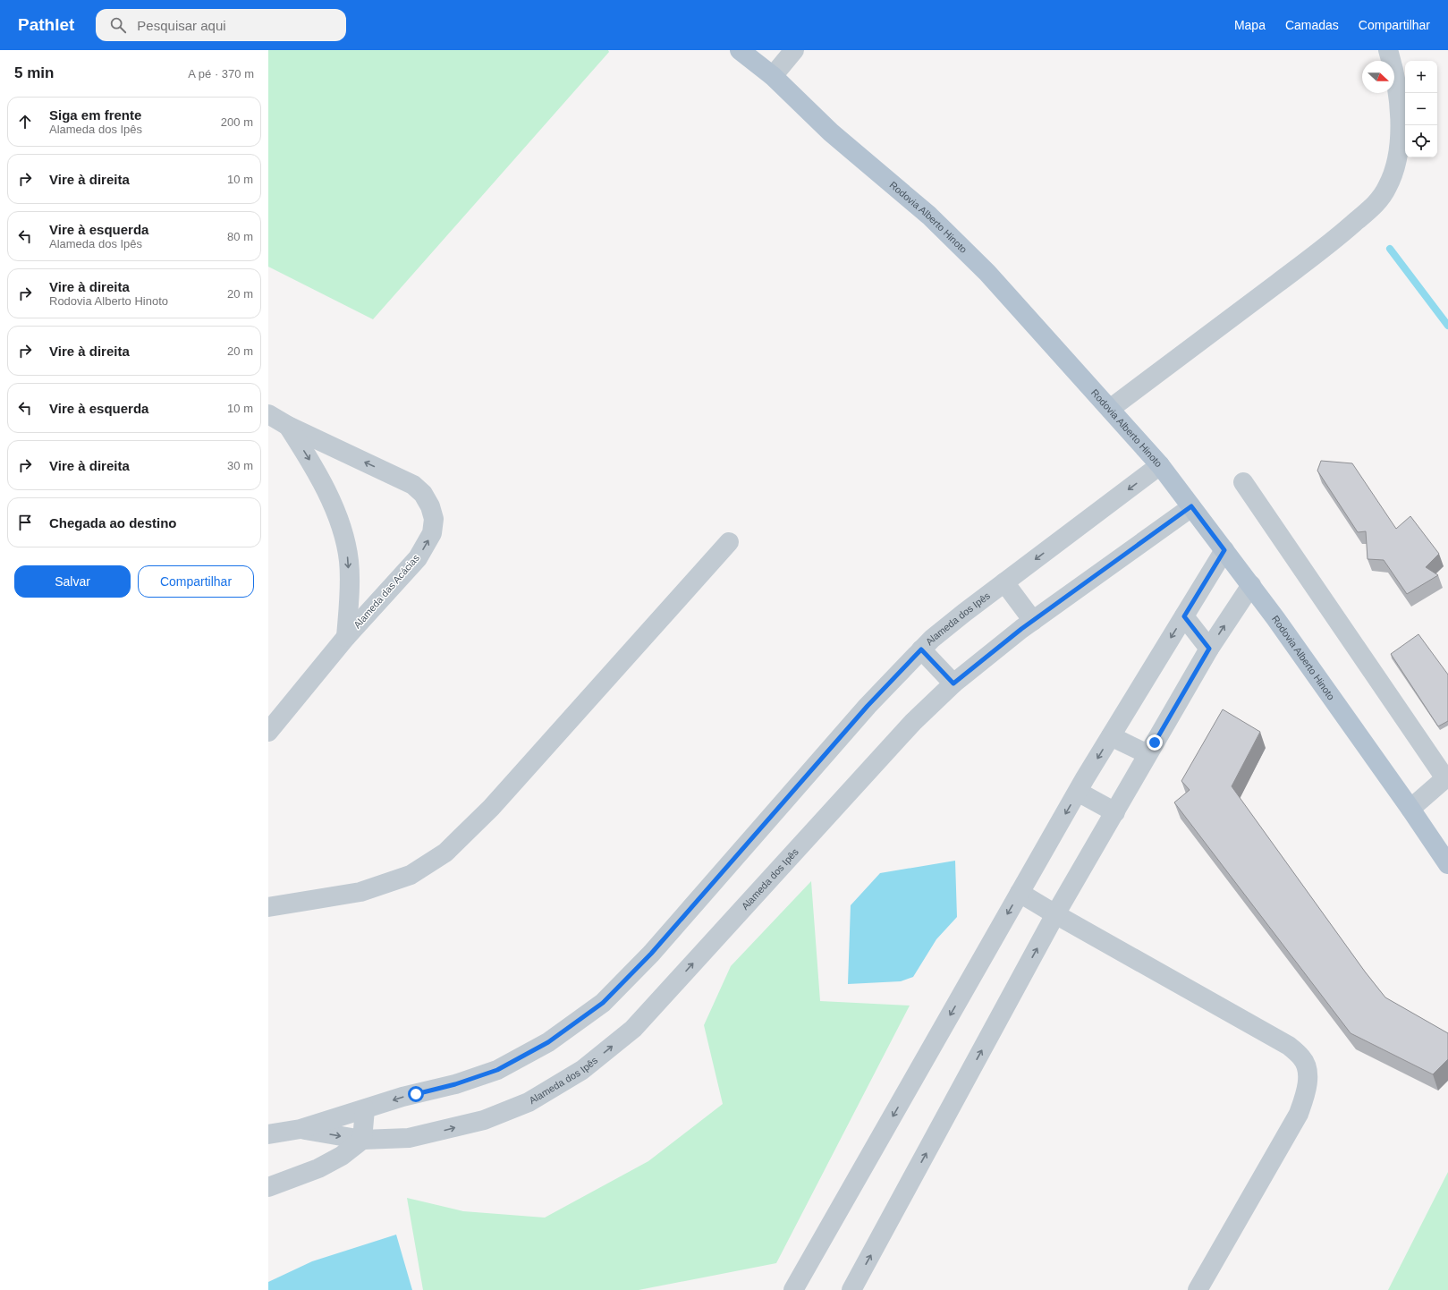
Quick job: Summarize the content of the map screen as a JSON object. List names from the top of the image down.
{
  "streets": {
    "main road": ["Rodovia Alberto Hinoto"],
    "street": ["Alameda das Acácias", "Alameda dos Ipês"]
  },
  "crossings": [
    ["Rodovia Alberto Hinoto", "Alameda dos Ipês"]
  ],
  "north": "right",
  "page": {
    "header": "Pathlet",
    "search": "Pesquisar aqui",
    "nav": ["Mapa", "Camadas", "Compartilhar"],
    "heading": ["5 min", "A pé · 370 m"],
    "map_buttons": ["+", "−"],
    "list": [
      ["Siga em frente", "Alameda dos Ipês", "200 m"],
      ["Vire à direita", "10 m"],
      ["Vire à esquerda", "Alameda dos Ipês", "80 m"],
      ["Vire à direita", "Rodovia Alberto Hinoto", "20 m"],
      ["Vire à direita", "20 m"],
      ["Vire à esquerda", "10 m"],
      ["Vire à direita", "30 m"],
      "Chegada ao destino"
    ],
    "buttons": ["Salvar", "Compartilhar"]
  }
}
